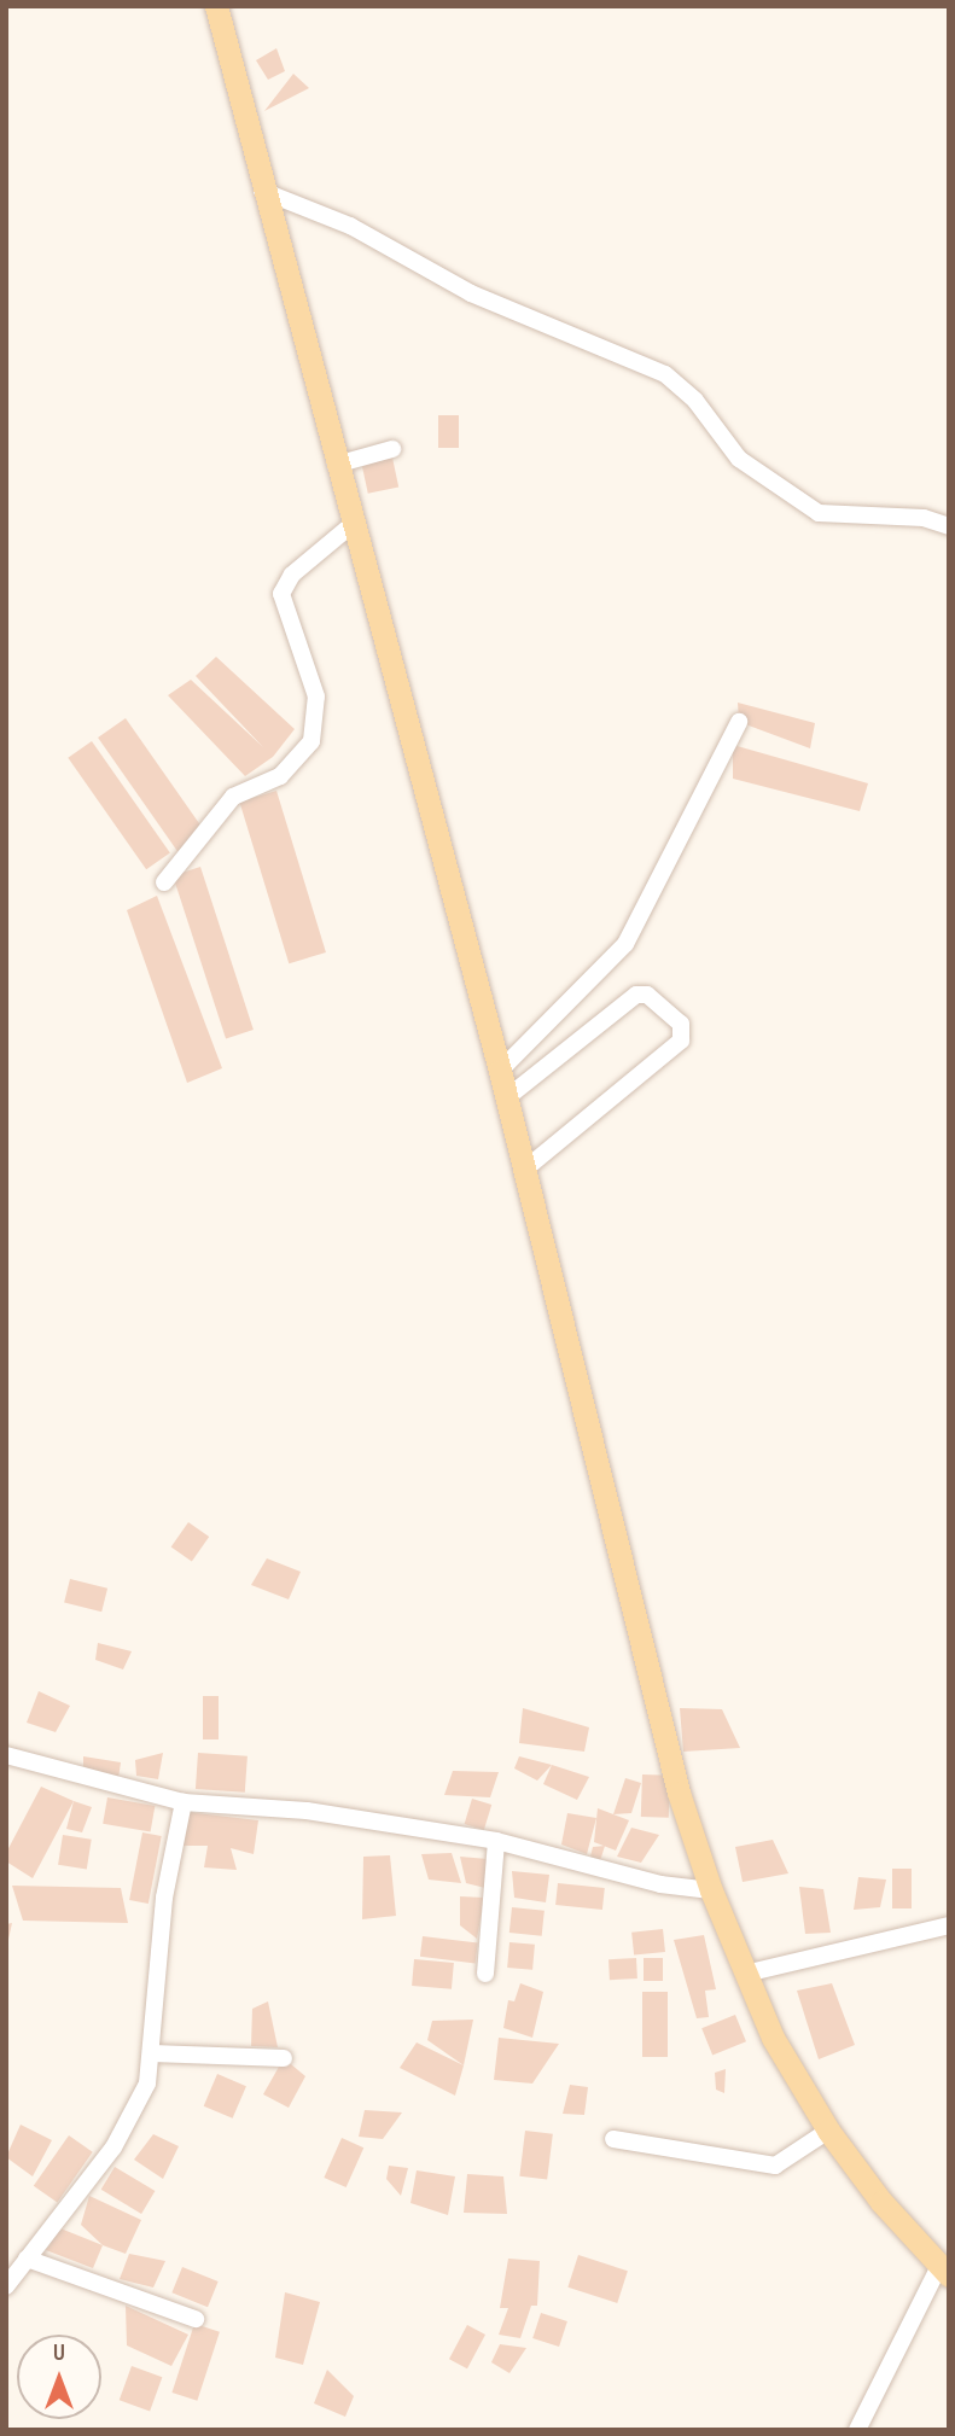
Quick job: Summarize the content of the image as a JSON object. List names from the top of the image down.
{
  "north": "top"
}
